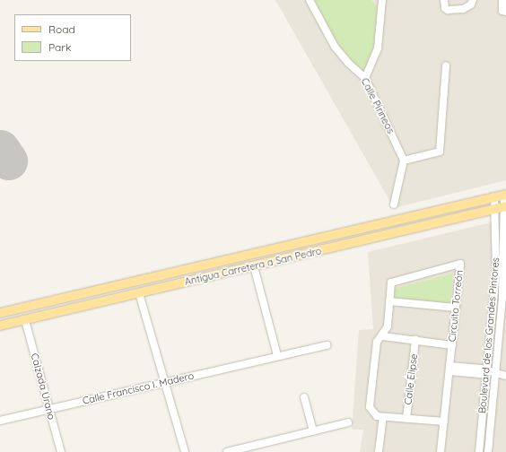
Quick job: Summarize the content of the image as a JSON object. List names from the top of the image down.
{
  "streets": {
    "main road": ["Antigua Carretera a San Pedro"],
    "street": [
      "Calle Pirineos",
      "Circuito Torreón",
      "Boulevard de los Grandes Pintores",
      "Calle Elipse",
      "Calzada Urano",
      "Calle Francisco I. Madero"
    ]
  },
  "crossings": [
    ["Antigua Carretera a San Pedro", "Boulevard de los Grandes Pintores"],
    ["Antigua Carretera a San Pedro", "Calzada Urano"],
    ["Calzada Urano", "Calle Francisco I. Madero"]
  ],
  "legend": ["Road", "Park"]
}
